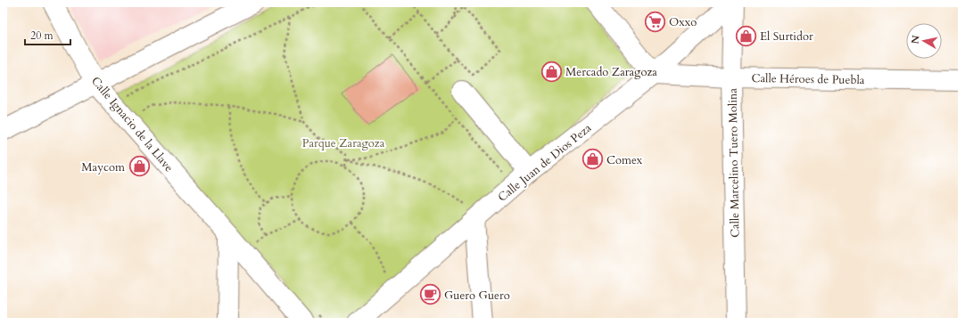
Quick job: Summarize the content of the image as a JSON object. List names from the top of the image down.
{
  "streets": {
    "street": [
      "Calle Héroes de Puebla",
      "Calle Ignacio de la Llave",
      "Calle Juan de Dios Peza",
      "Calle Marcelino Tuero Molina"
    ]
  },
  "crossings": [
    ["Calle Héroes de Puebla", "Calle Juan de Dios Peza"],
    ["Calle Héroes de Puebla", "Calle Marcelino Tuero Molina"],
    ["Calle Juan de Dios Peza", "Calle Marcelino Tuero Molina"]
  ],
  "parks": ["Parque Zaragoza"],
  "places": {
    "supermarket": ["Oxxo"],
    "shop": [
      "El Surtidor",
      "Mercado Zaragoza",
      "Comex",
      "Maycom"
    ],
    "cafe": ["Guero Guero"]
  },
  "scale_bar": "20 m",
  "north": "left"
}
